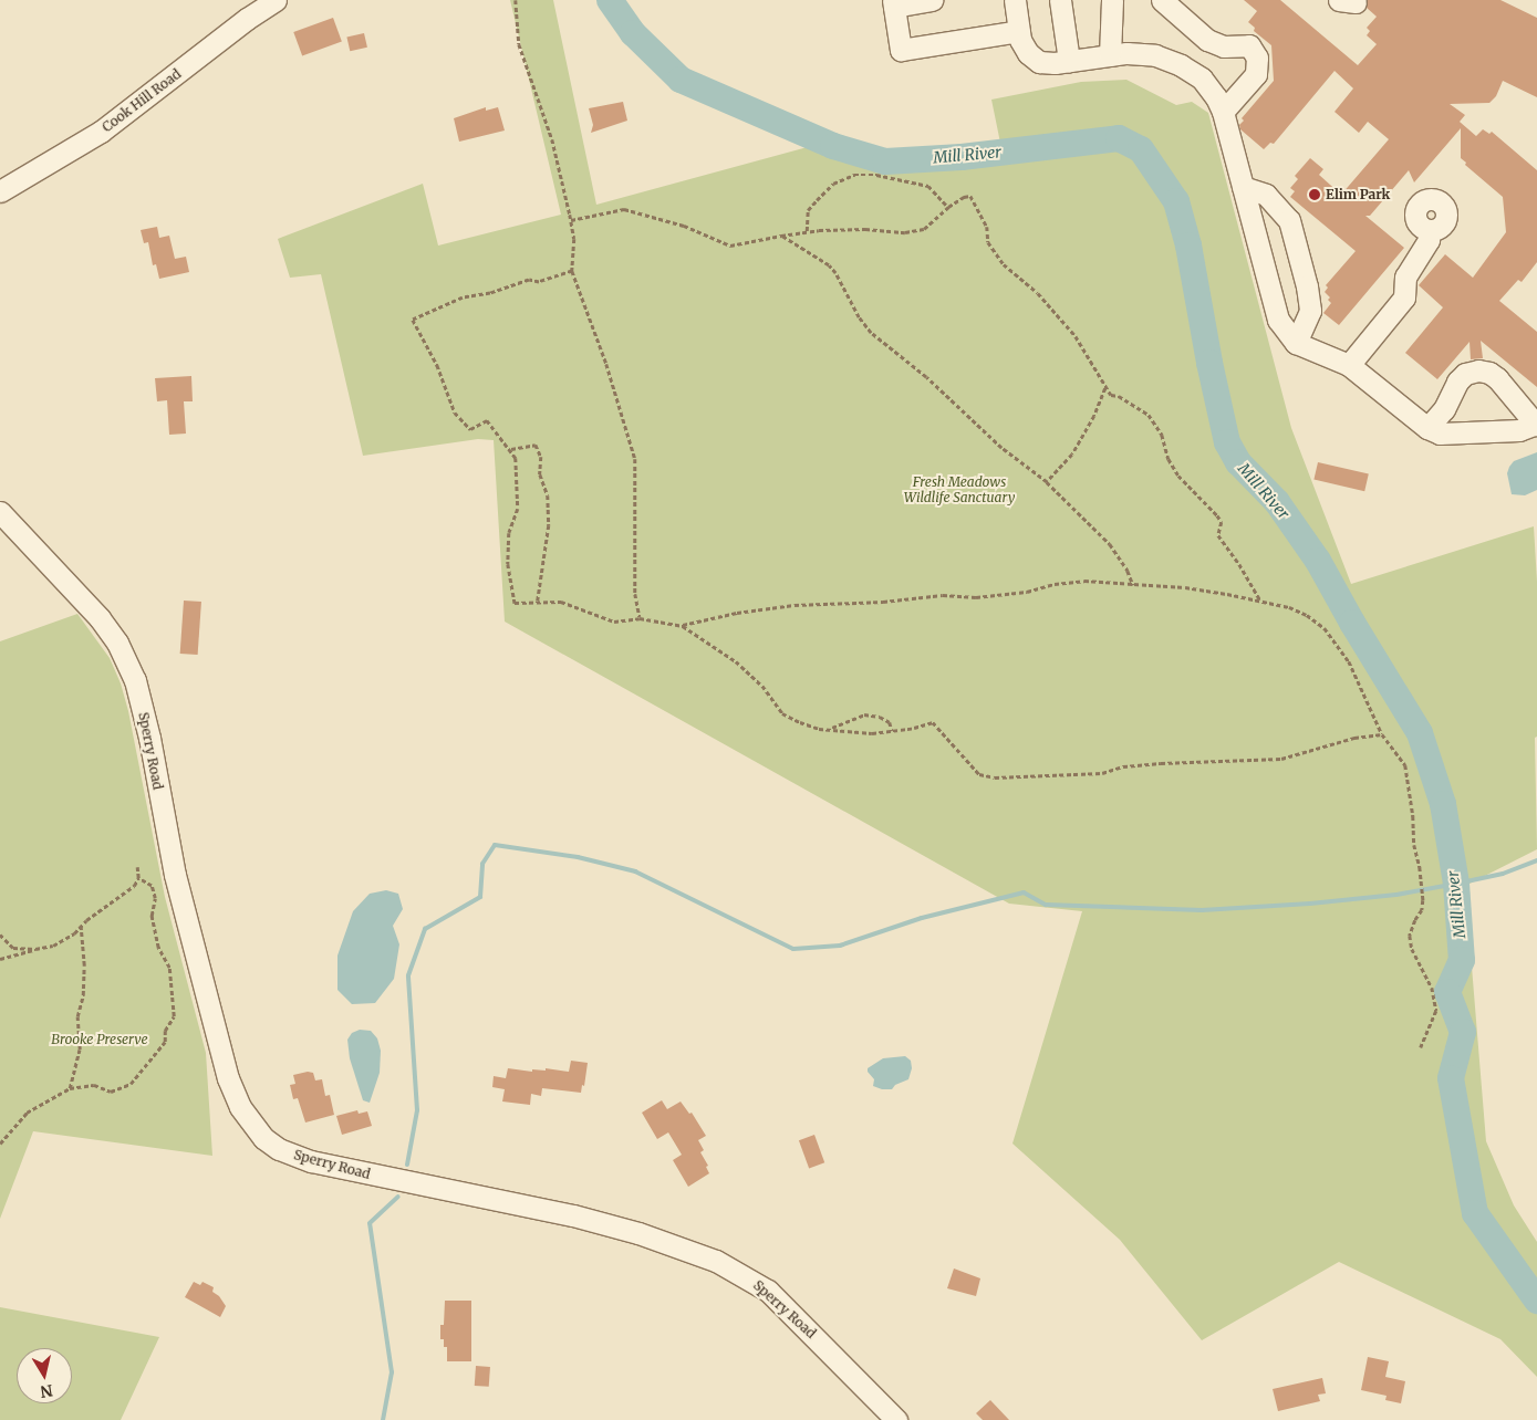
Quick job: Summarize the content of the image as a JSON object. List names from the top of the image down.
{
  "streets": {
    "street": ["Cook Hill Road", "Sperry Road"]
  },
  "water": ["Mill River"],
  "parks": ["Fresh Meadows Wildlife Sanctuary", "Brooke Preserve"],
  "places": ["Elim Park"],
  "north": "bottom"
}
